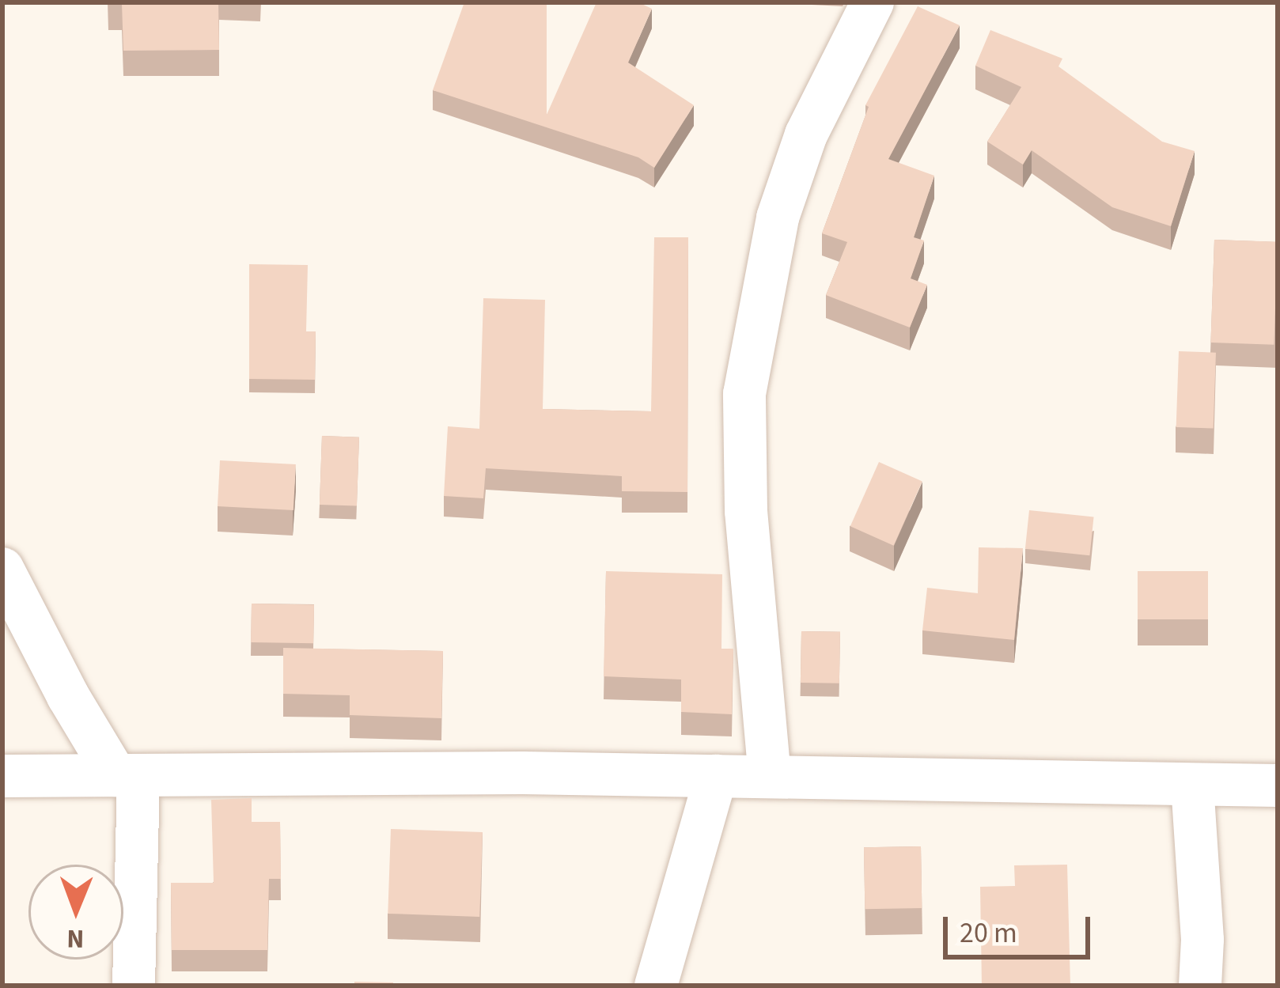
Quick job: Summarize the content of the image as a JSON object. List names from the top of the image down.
{
  "scale_bar": "20 m",
  "north": "bottom"
}
